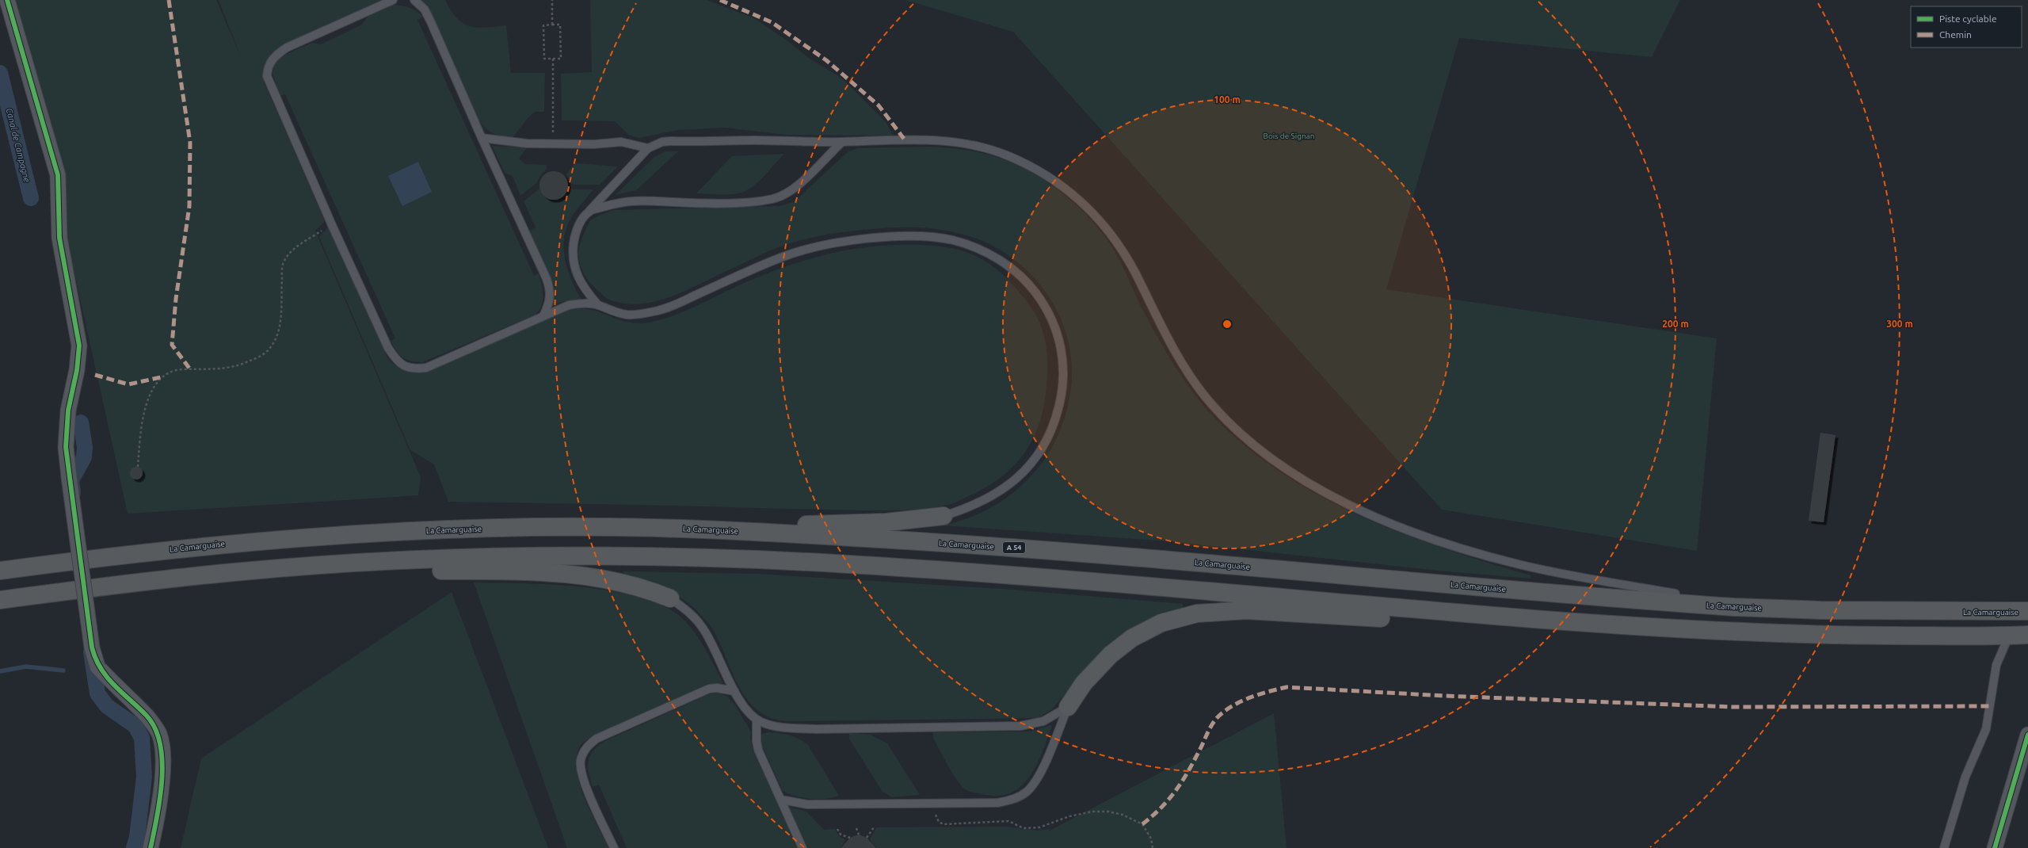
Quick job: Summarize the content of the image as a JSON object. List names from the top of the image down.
{
  "streets": {
    "highway": ["La Camarguaise", "A 54"]
  },
  "water": ["Canal de Campagne"],
  "parks": ["Bois de Signan"],
  "legend": ["Piste cyclable", "Chemin"],
  "rings": ["100 m", "200 m", "300 m"]
}
